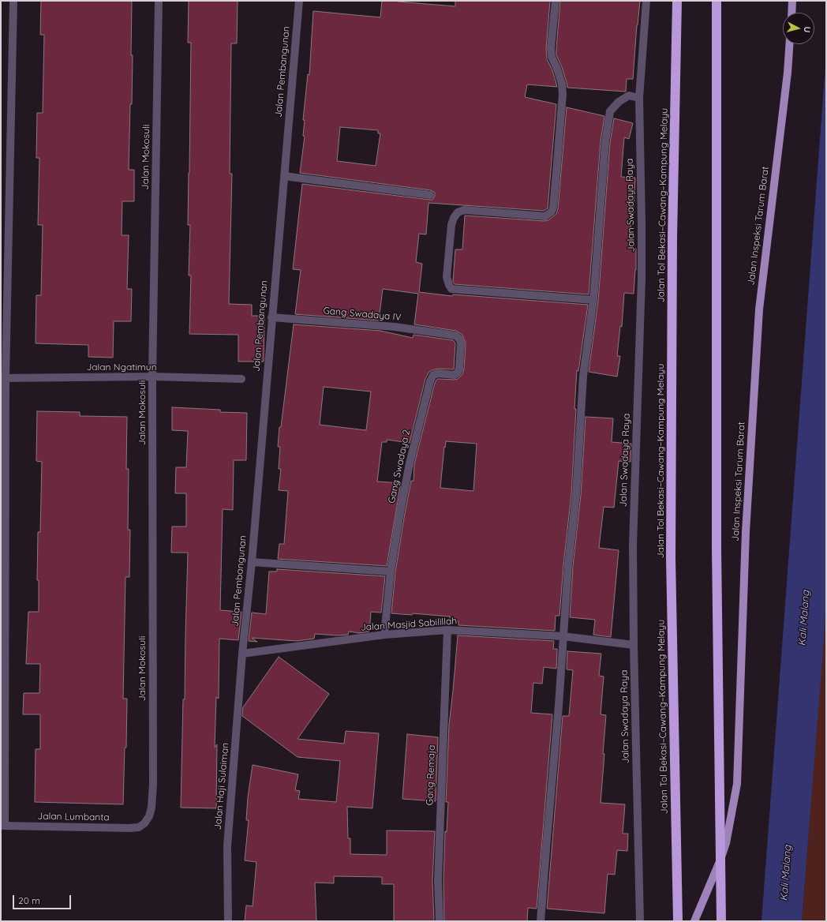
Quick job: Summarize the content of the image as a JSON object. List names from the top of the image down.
{
  "streets": {
    "highway": ["Jalan Tol Bekasi–Cawang–Kampung Melayu"],
    "main road": ["Jalan Inspeksi Tarum Barat"],
    "street": [
      "Jalan Pembangunan",
      "Jalan Mokosuli",
      "Jalan Swadaya Raya",
      "Gang Swadaya IV",
      "Jalan Ngatimun",
      "Gang Swadaya 2",
      "Jalan Masjid Sabilillah",
      "Gang Remaja",
      "Jalan Haji Sulaiman",
      "Jalan Lumbanta"
    ]
  },
  "crossings": [
    ["Jalan Pembangunan", "Gang Swadaya IV"],
    ["Jalan Pembangunan", "Jalan Masjid Sabilillah"],
    ["Jalan Pembangunan", "Jalan Haji Sulaiman"],
    ["Jalan Mokosuli", "Jalan Ngatimun"],
    ["Jalan Mokosuli", "Jalan Lumbanta"],
    ["Jalan Swadaya Raya", "Jalan Masjid Sabilillah"],
    ["Gang Swadaya IV", "Gang Swadaya 2"],
    ["Gang Swadaya 2", "Jalan Masjid Sabilillah"],
    ["Jalan Masjid Sabilillah", "Gang Remaja"],
    ["Jalan Masjid Sabilillah", "Jalan Haji Sulaiman"]
  ],
  "water": ["Kali Malang"],
  "scale_bar": "20 m",
  "north": "right"
}
